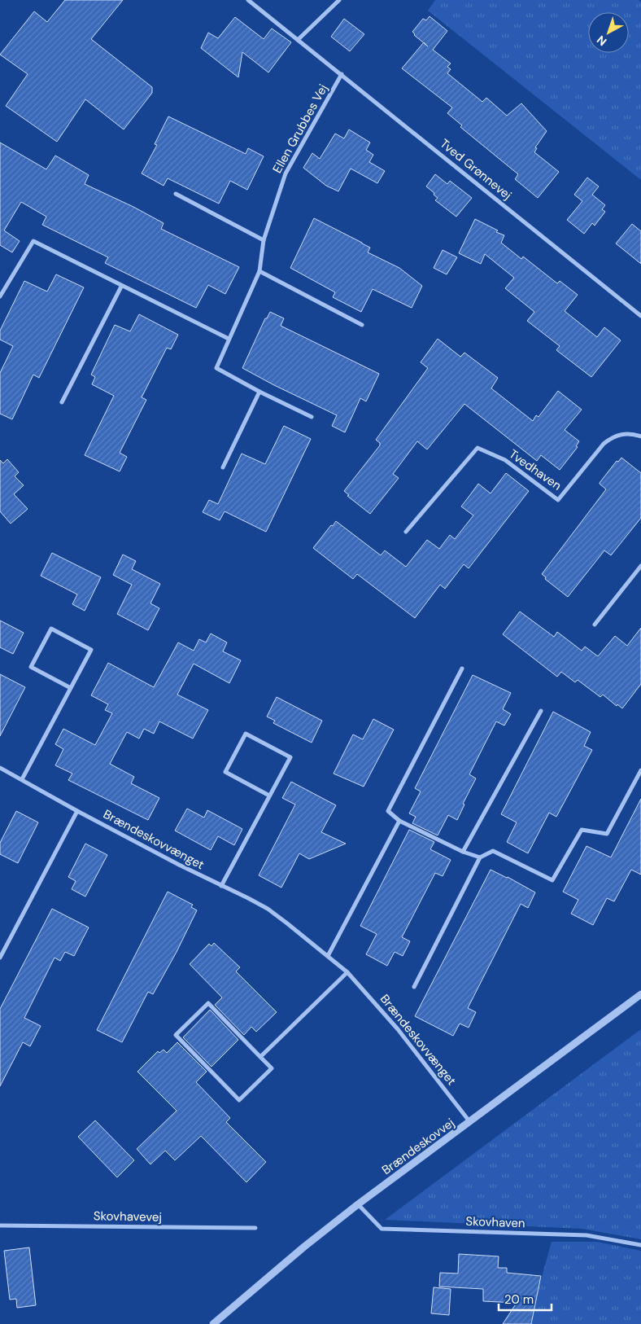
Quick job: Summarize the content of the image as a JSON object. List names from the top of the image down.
{
  "streets": {
    "street": [
      "Ellen Grubbes Vej",
      "Tved Grønnevej",
      "Tvedhaven",
      "Brændeskovvænget",
      "Brændeskovvej",
      "Skovhavevej",
      "Skovhaven"
    ]
  },
  "crossings": [
    ["Ellen Grubbes Vej", "Tved Grønnevej"],
    ["Brændeskovvænget", "Brændeskovvej"],
    ["Brændeskovvej", "Skovhaven"]
  ],
  "scale_bar": "20 m",
  "north": "bottom left"
}
